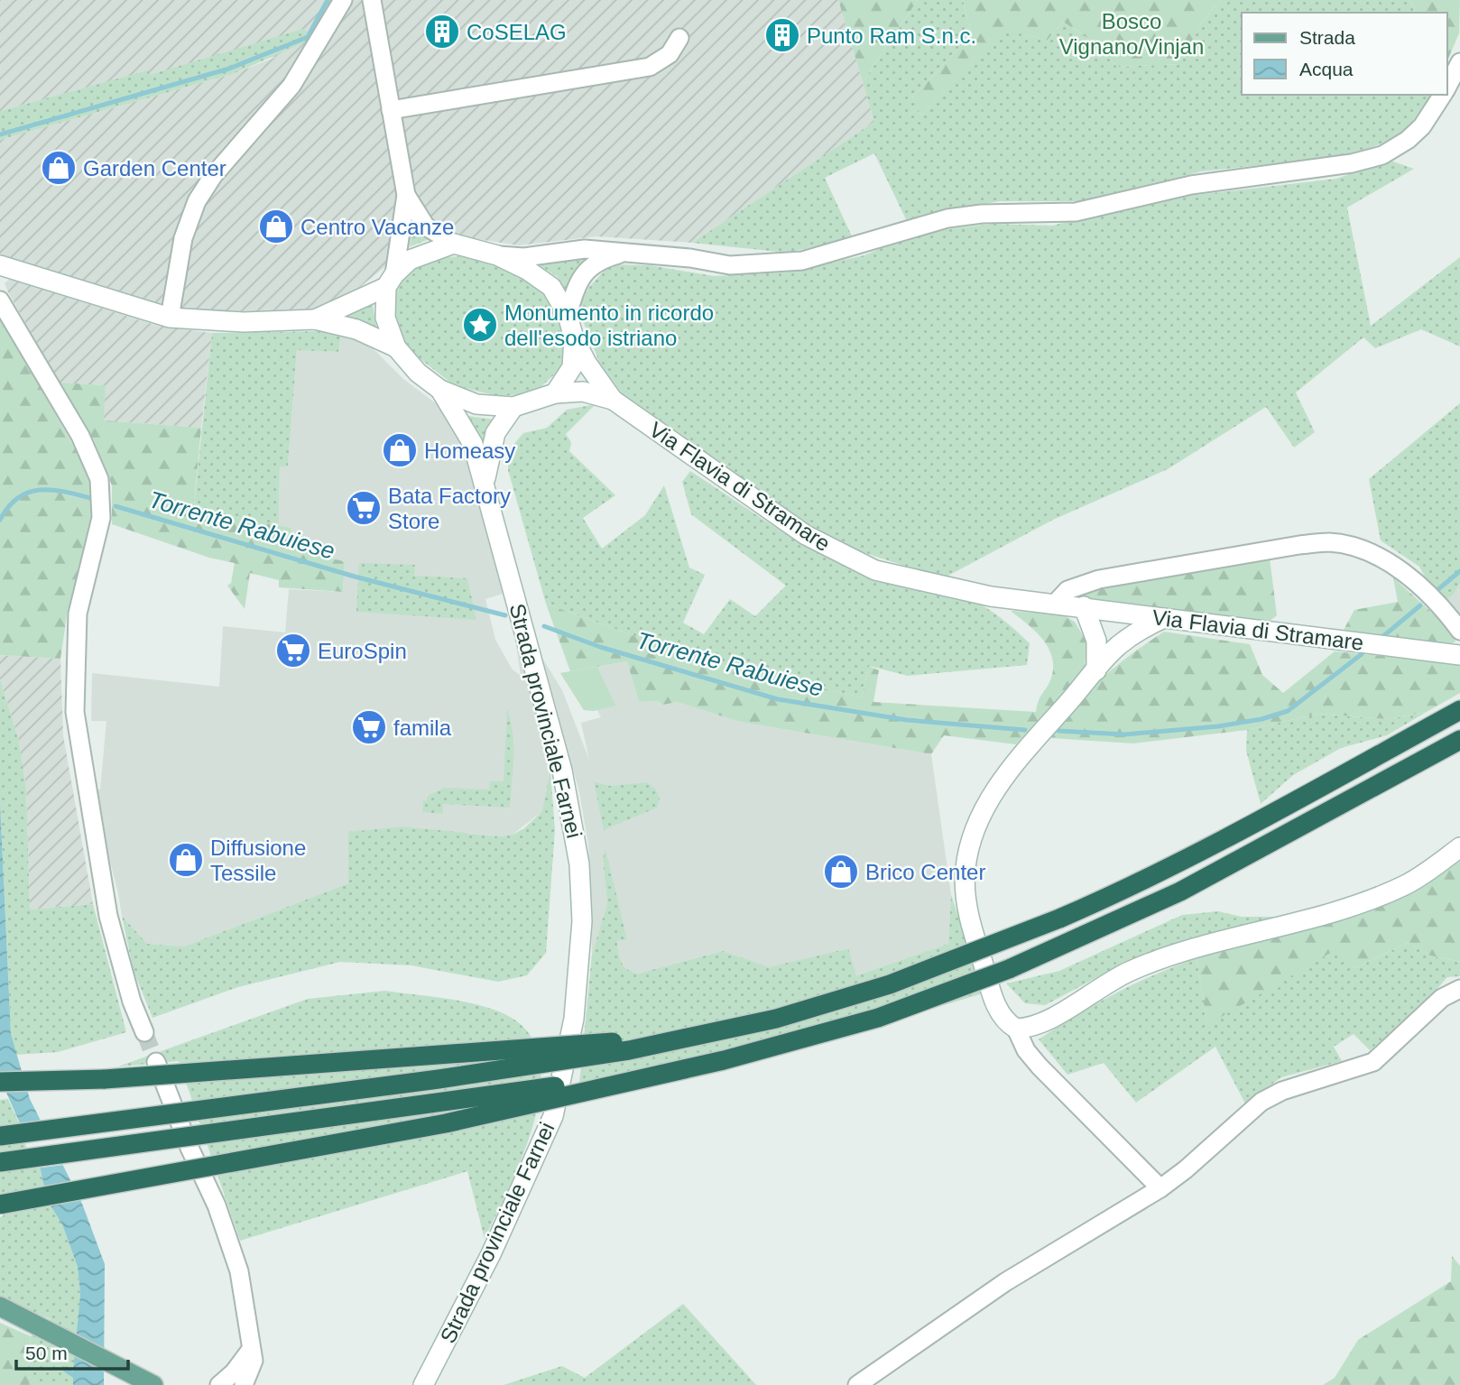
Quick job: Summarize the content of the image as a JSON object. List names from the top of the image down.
{
  "streets": {
    "street": ["Via Flavia di Stramare", "Strada provinciale Farnei"]
  },
  "crossings": [
    ["Via Flavia di Stramare", "Strada provinciale Farnei"]
  ],
  "water": ["Torrente Rabuiese"],
  "parks": ["Bosco Vignano/Vinjan"],
  "places": {
    "building": ["CoSELAG", "Punto Ram S.n.c."],
    "shop": [
      "Garden Center",
      "Centro Vacanze",
      "Homeasy",
      "Diffusione Tessile",
      "Brico Center"
    ],
    "place": ["Monumento in ricordo dell'esodo istriano"],
    "supermarket": ["Bata Factory Store", "EuroSpin", "famila"]
  },
  "legend": ["Strada", "Acqua"],
  "scale_bar": "50 m"
}
